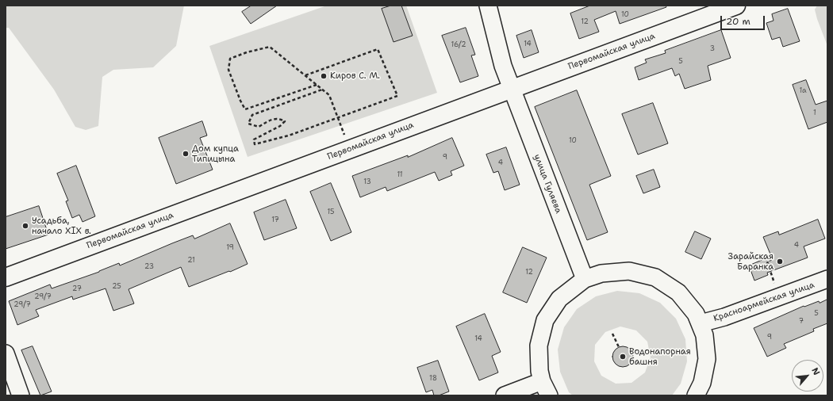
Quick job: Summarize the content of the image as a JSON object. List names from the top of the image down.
{
  "streets": {
    "main road": ["Первомайская улица"],
    "street": ["улица Гуляева", "Красноармейская улица"]
  },
  "crossings": [
    ["Первомайская улица", "улица Гуляева"]
  ],
  "places": [
    "Киров С. М.",
    "Дом купца Типицына",
    "Усадьба, начало XIX в.",
    "Зарайская Баранка",
    "Водонапорная башня"
  ],
  "house_numbers": [
    "10",
    "12",
    "14",
    "16/2",
    "3",
    "5",
    "1a",
    "1",
    "10",
    "9",
    "4",
    "11",
    "13",
    "15",
    "17",
    "4",
    "19",
    "21",
    "23",
    "12",
    "25",
    "27",
    "29/7",
    "29/7",
    "5",
    "7",
    "9",
    "14",
    "18"
  ],
  "scale_bar": "20 m",
  "north": "top right"
}
